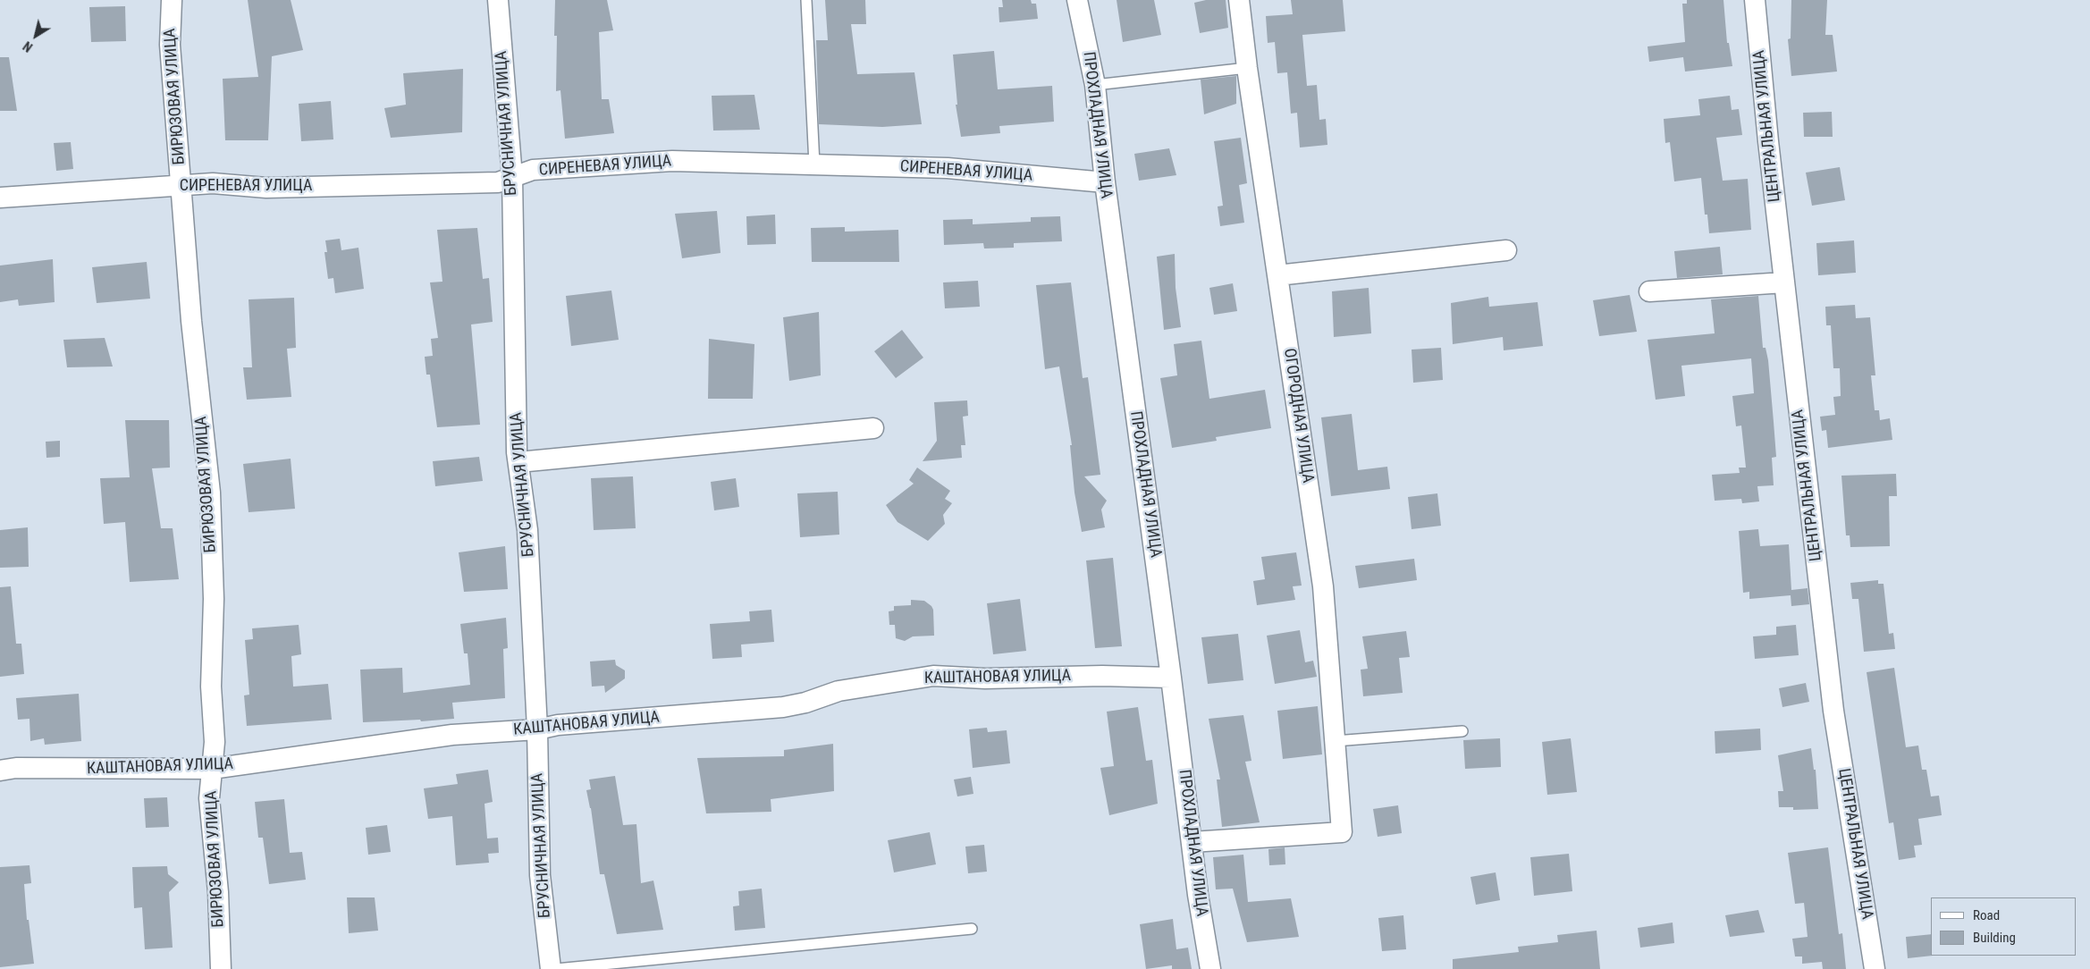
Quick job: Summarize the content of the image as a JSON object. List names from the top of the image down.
{
  "streets": {
    "street": [
      "БИРЮЗОВАЯ УЛИЦА",
      "БРУСНИЧНАЯ УЛИЦА",
      "ПРОХЛАДНАЯ УЛИЦА",
      "ЦЕНТРАЛЬНАЯ УЛИЦА",
      "СИРЕНЕВАЯ УЛИЦА",
      "ОГОРОДНАЯ УЛИЦА",
      "КАШТАНОВАЯ УЛИЦА"
    ]
  },
  "crossings": [
    ["БИРЮЗОВАЯ УЛИЦА", "СИРЕНЕВАЯ УЛИЦА"],
    ["БИРЮЗОВАЯ УЛИЦА", "КАШТАНОВАЯ УЛИЦА"],
    ["БРУСНИЧНАЯ УЛИЦА", "СИРЕНЕВАЯ УЛИЦА"],
    ["БРУСНИЧНАЯ УЛИЦА", "КАШТАНОВАЯ УЛИЦА"],
    ["ПРОХЛАДНАЯ УЛИЦА", "СИРЕНЕВАЯ УЛИЦА"],
    ["ПРОХЛАДНАЯ УЛИЦА", "ОГОРОДНАЯ УЛИЦА"],
    ["ПРОХЛАДНАЯ УЛИЦА", "КАШТАНОВАЯ УЛИЦА"]
  ],
  "legend": ["Road", "Building"],
  "north": "bottom left"
}
